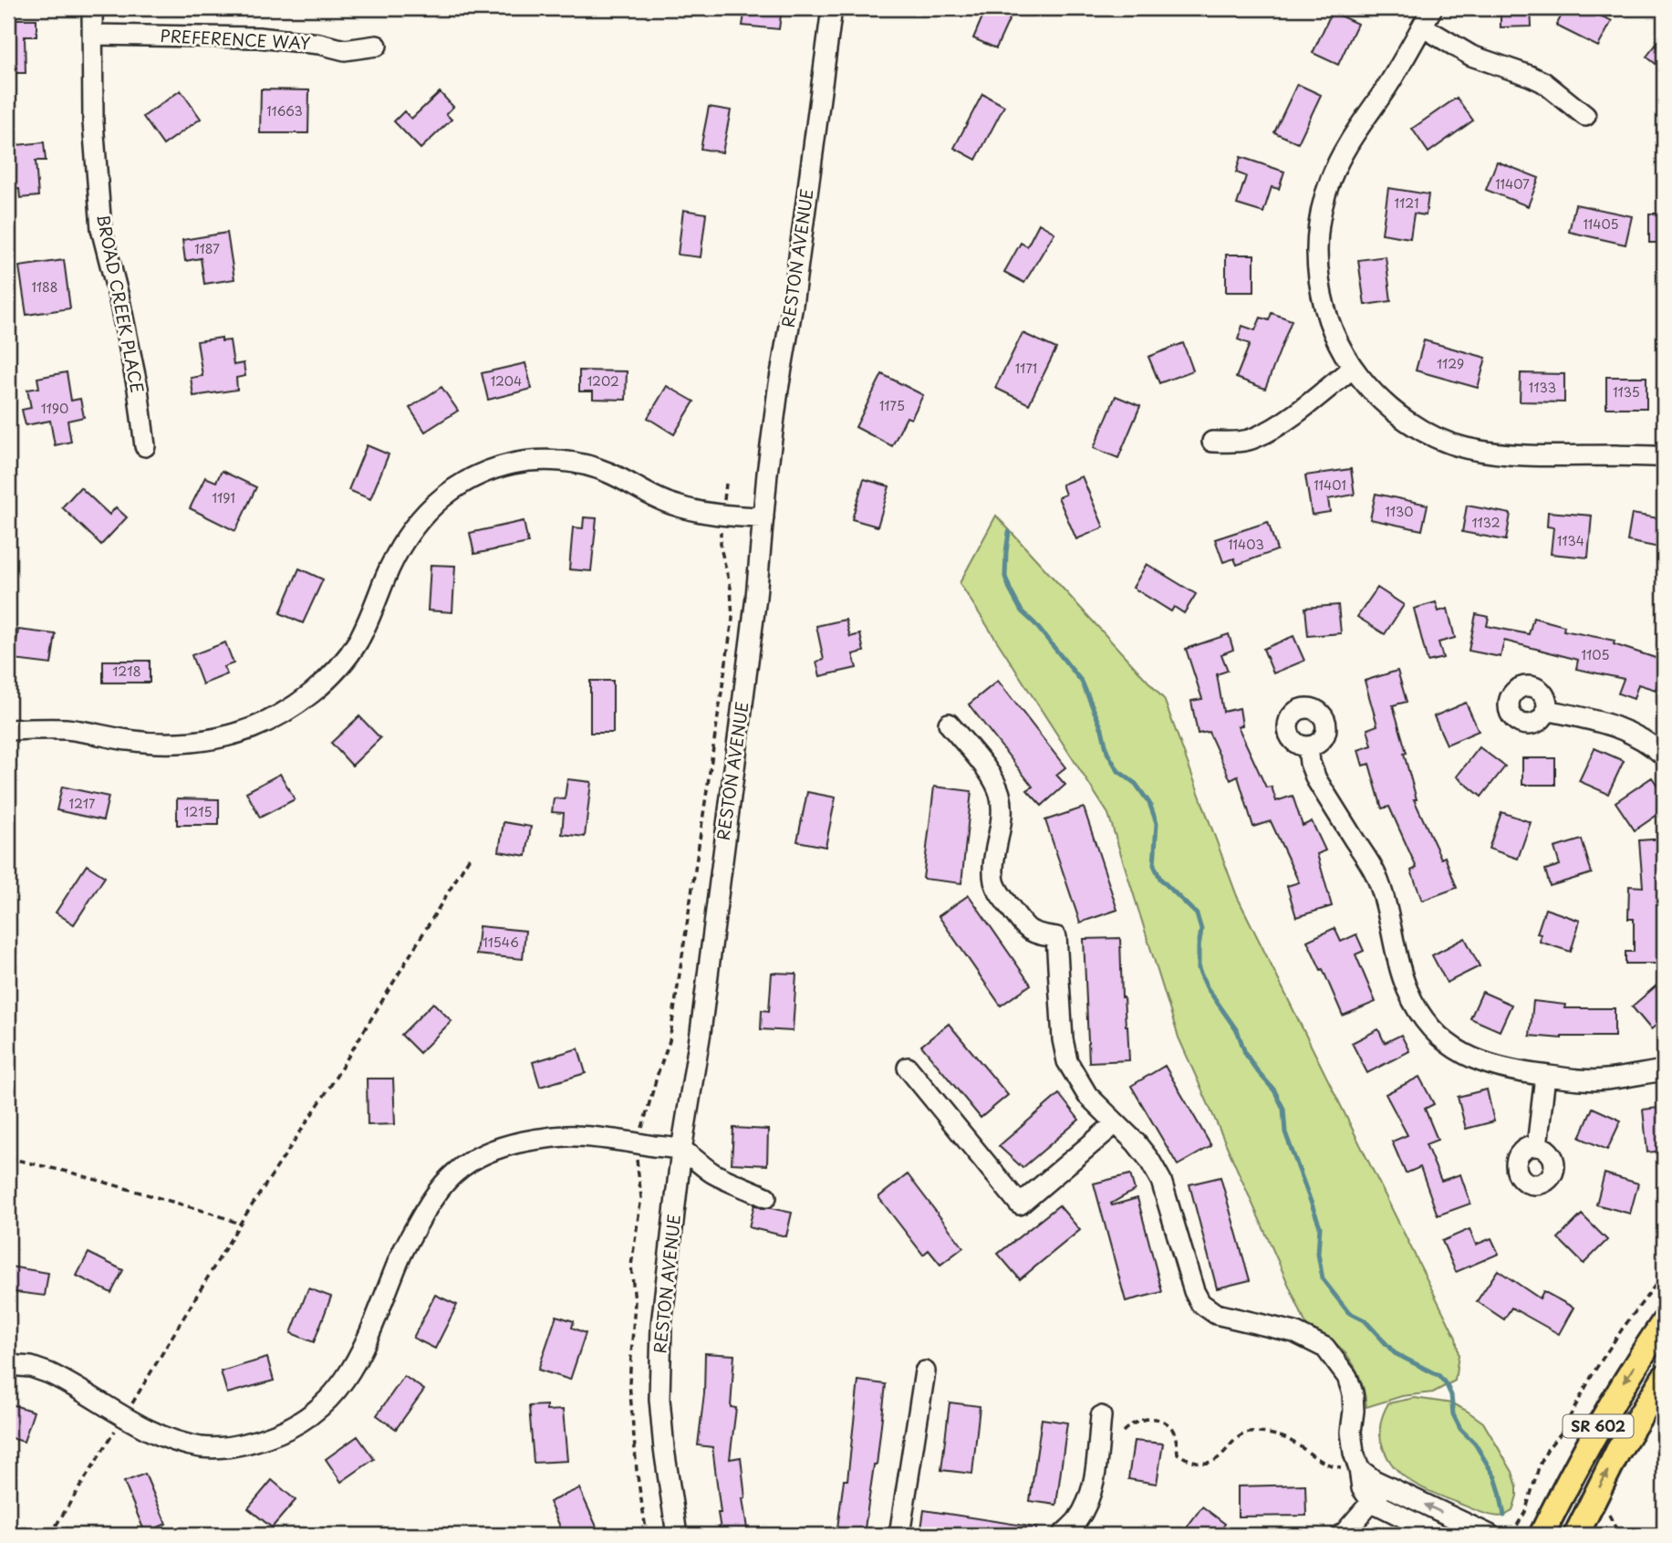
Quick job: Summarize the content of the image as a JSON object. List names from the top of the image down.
{
  "streets": {
    "main road": ["SR 602"],
    "street": ["PREFERENCE WAY", "RESTON AVENUE", "BROAD CREEK PLACE"]
  },
  "crossings": [
    ["PREFERENCE WAY", "BROAD CREEK PLACE"]
  ],
  "house_numbers": [
    "11663",
    "11407",
    "1121",
    "11405",
    "1187",
    "1188",
    "1129",
    "1171",
    "1204",
    "1202",
    "1133",
    "1135",
    "1175",
    "1190",
    "11401",
    "1191",
    "1130",
    "1132",
    "1134",
    "11403",
    "1105",
    "1218",
    "1217",
    "1215",
    "11546"
  ]
}
